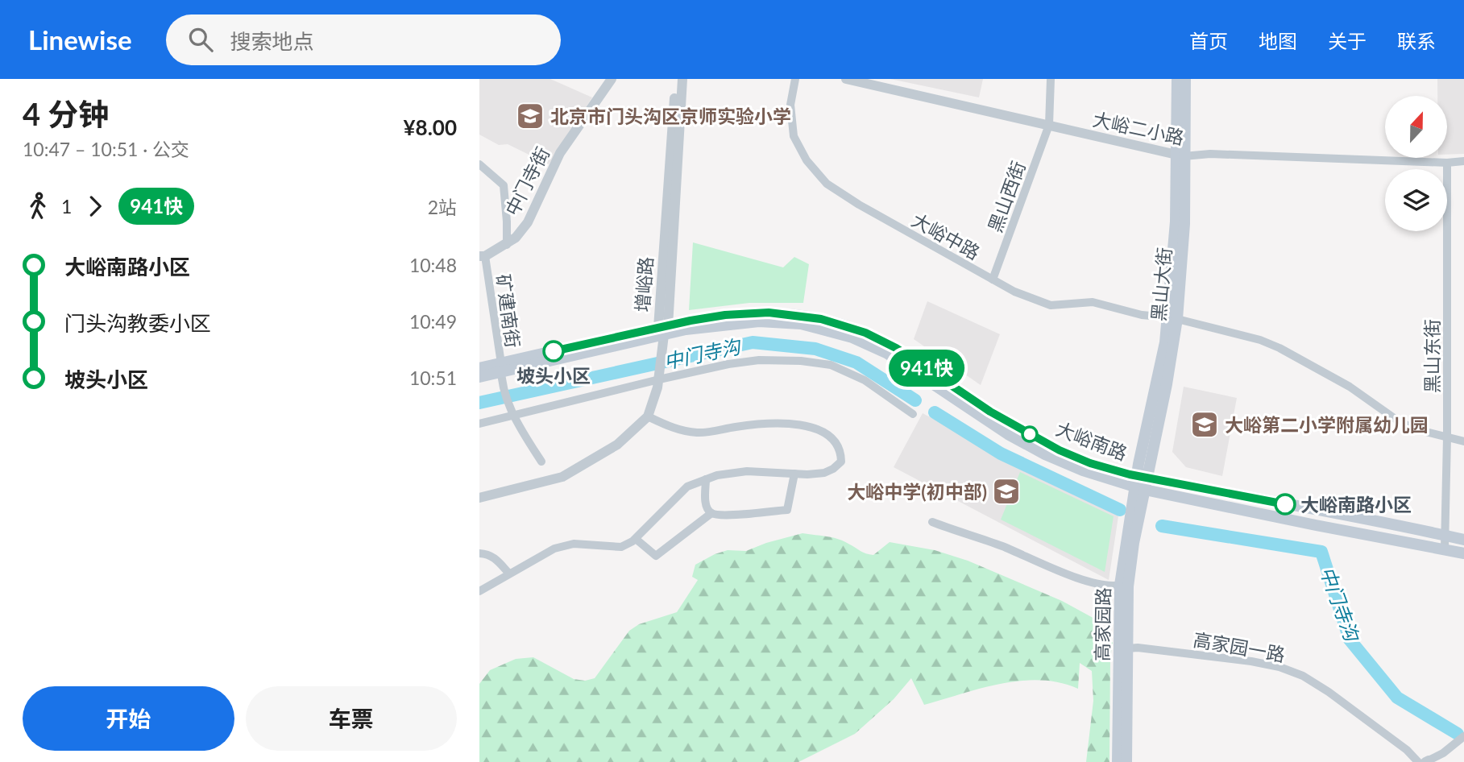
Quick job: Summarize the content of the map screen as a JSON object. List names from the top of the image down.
{
  "streets": {
    "main road": ["黑山大街", "大峪南路", "高家园路"],
    "street": [
      "大峪二小路",
      "中门寺街",
      "黑山西街",
      "大峪中路",
      "增峪路",
      "矿建南街",
      "黑山东街",
      "高家园一路"
    ]
  },
  "crossings": [
    ["大峪二小路", "黑山西街"],
    ["大峪二小路", "黑山大街"],
    ["大峪二小路", "黑山东街"],
    ["中门寺街", "矿建南街"],
    ["黑山西街", "大峪中路"],
    ["大峪中路", "黑山大街"],
    ["大峪中路", "黑山东街"],
    ["增峪路", "大峪南路"],
    ["黑山大街", "大峪南路"],
    ["黑山大街", "高家园路"],
    ["矿建南街", "大峪南路"],
    ["黑山东街", "大峪南路"],
    ["大峪南路", "高家园路"],
    ["高家园路", "高家园一路"]
  ],
  "water": ["中门寺沟"],
  "places": {
    "school or university": ["北京市门头沟区京师实验小学", "大峪第二小学附属幼儿园", "大峪中学(初中部)"],
    "other": ["坡头小区", "大峪南路小区"]
  },
  "lines": ["bus line 941快"],
  "north": "top",
  "page": {
    "header": "Linewise",
    "search": "搜索地点",
    "nav": [
      "首页",
      "地图",
      "关于",
      "联系"
    ],
    "heading": ["4 分钟", "10:47 – 10:51 · 公交", "¥8.00"],
    "on_map": "941快",
    "legs": ["1", "941快", "2站"],
    "list": [
      {
        "name": "大峪南路小区",
        "value": "10:48"
      },
      {
        "name": "门头沟教委小区",
        "value": "10:49"
      },
      {
        "name": "坡头小区",
        "value": "10:51"
      }
    ],
    "buttons": ["开始", "车票"]
  }
}
